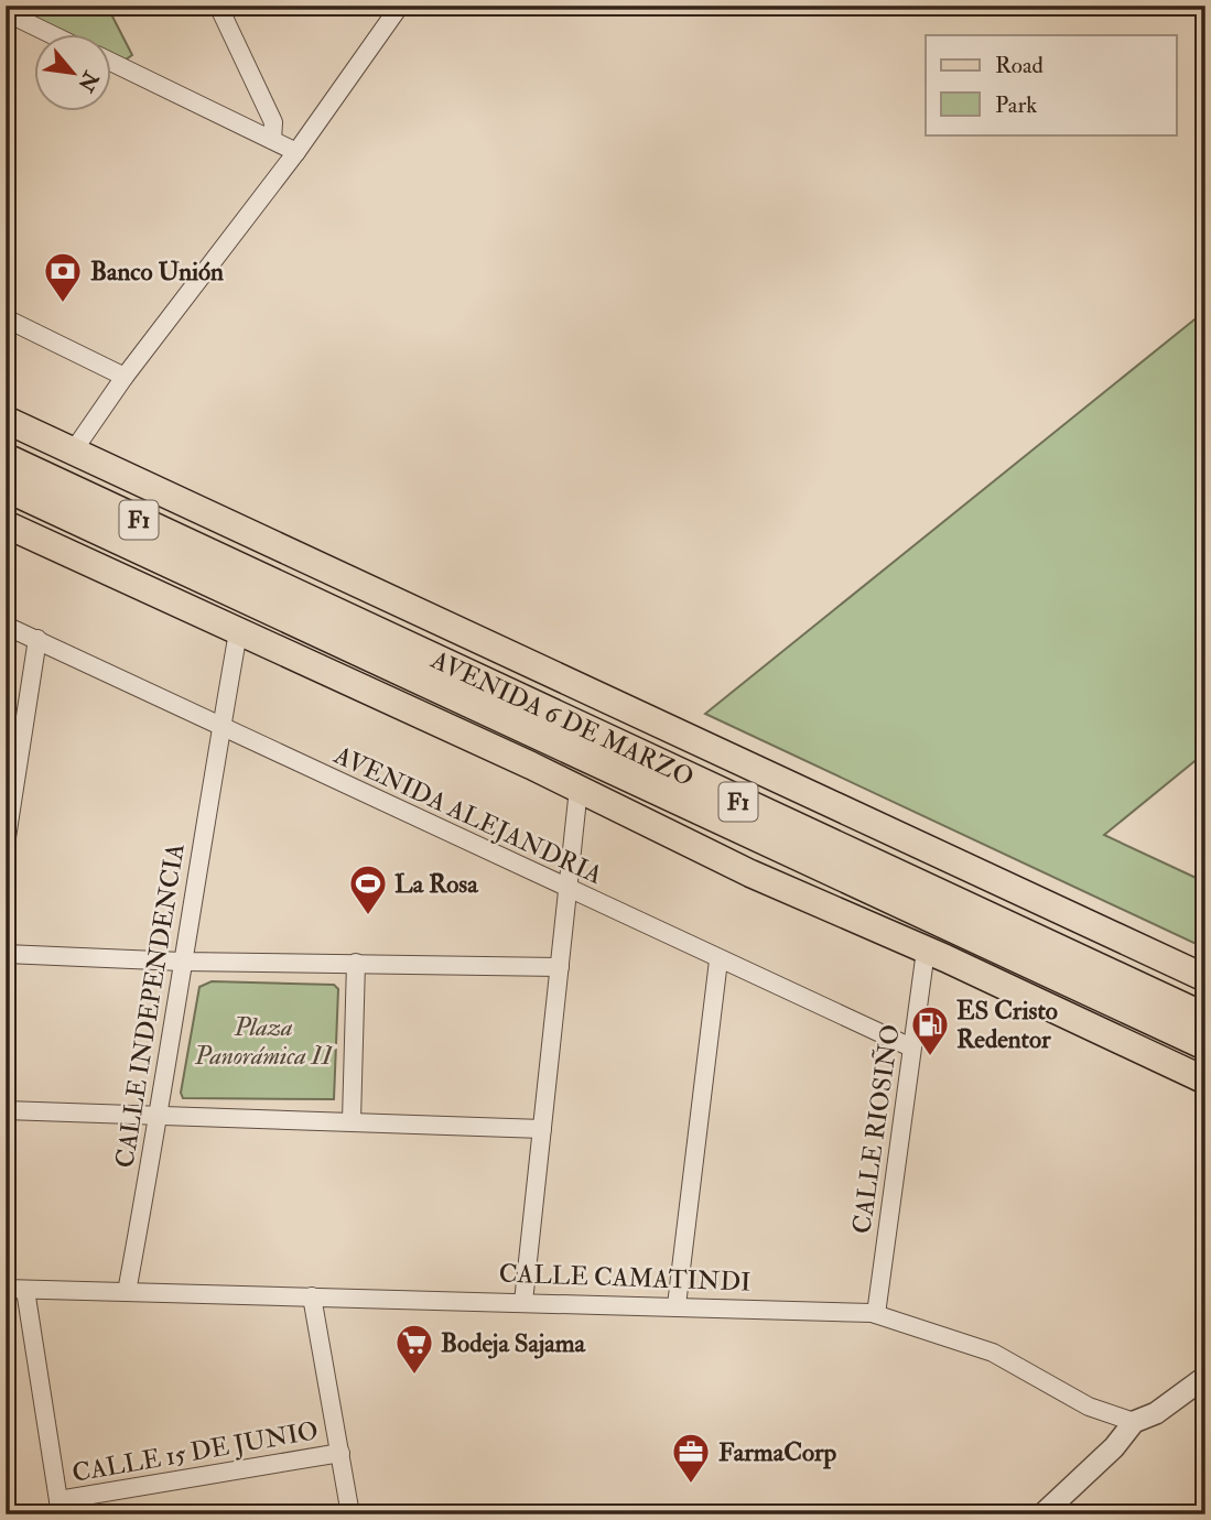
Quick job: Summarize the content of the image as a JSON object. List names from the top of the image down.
{
  "streets": {
    "highway": ["F1", "AVENIDA 6 DE MARZO"],
    "street": [
      "AVENIDA ALEJANDRIA",
      "CALLE INDEPENDENCIA",
      "CALLE RIOSIÑO",
      "CALLE CAMATINDI",
      "CALLE 15 DE JUNIO"
    ]
  },
  "crossings": [
    ["AVENIDA ALEJANDRIA", "CALLE INDEPENDENCIA"],
    ["AVENIDA ALEJANDRIA", "CALLE RIOSIÑO"],
    ["CALLE INDEPENDENCIA", "CALLE CAMATINDI"],
    ["CALLE RIOSIÑO", "CALLE CAMATINDI"]
  ],
  "parks": ["Plaza Panorámica II"],
  "places": {
    "bank": ["Banco Unión"],
    "sports": ["La Rosa"],
    "fuel station": ["ES Cristo Redentor"],
    "supermarket": ["Bodeja Sajama"],
    "office": ["FarmaCorp"]
  },
  "legend": ["Road", "Park"],
  "north": "bottom right"
}
